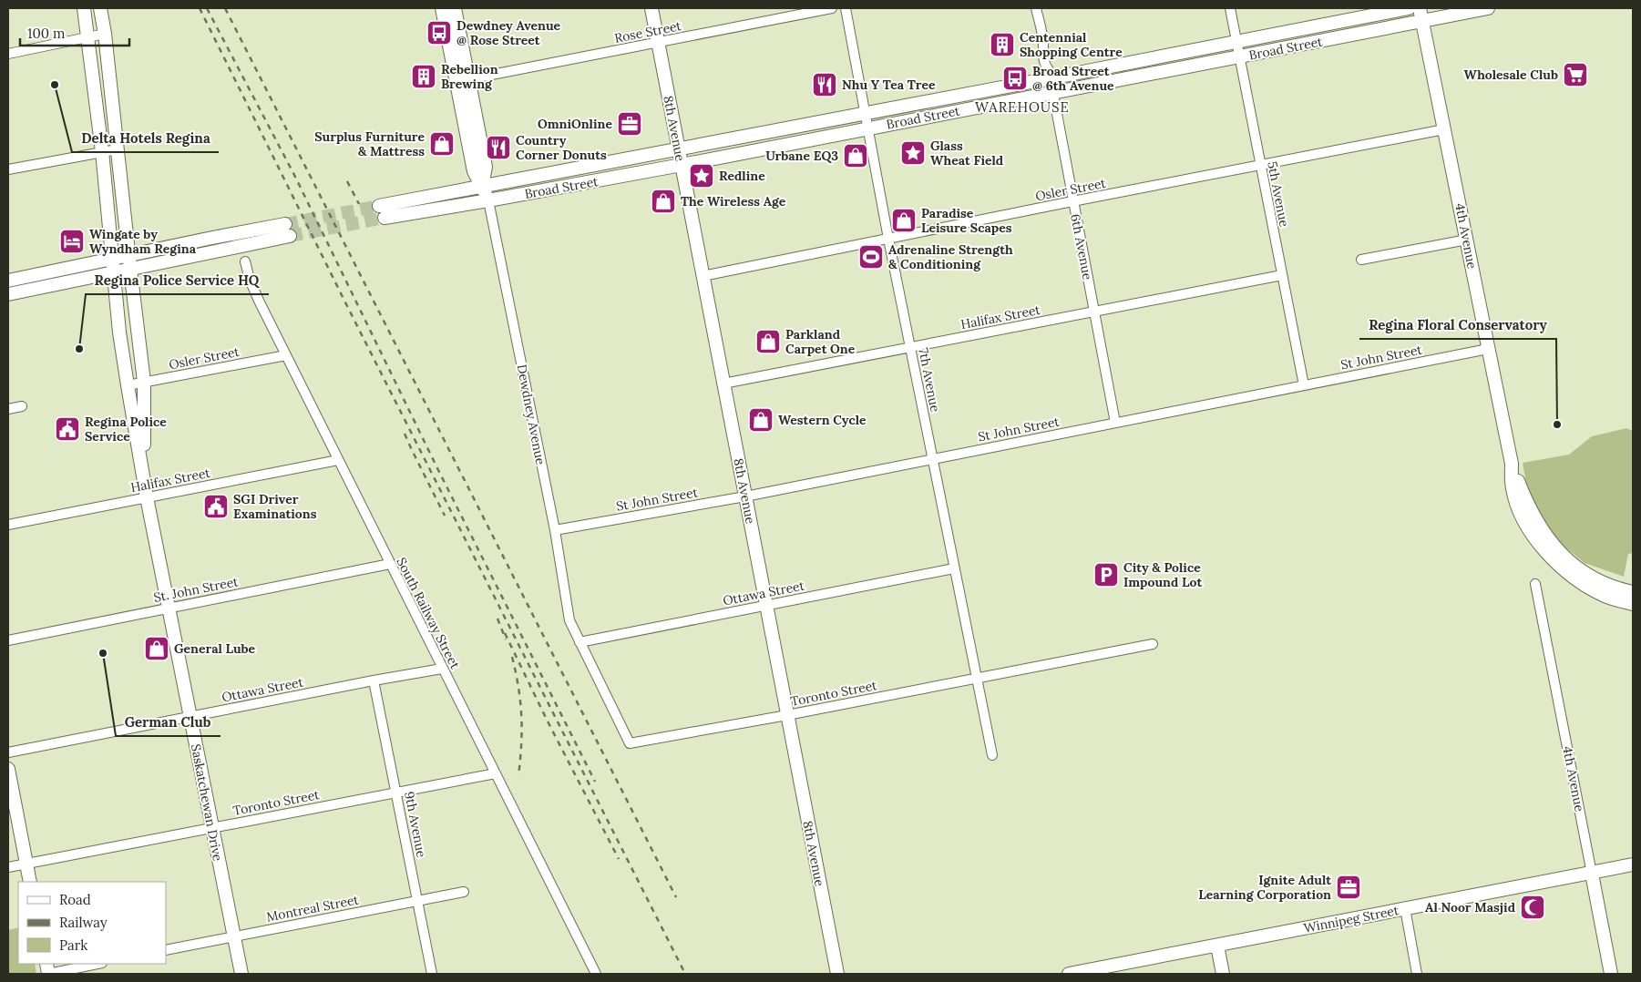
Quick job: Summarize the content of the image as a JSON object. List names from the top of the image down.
{
  "streets": {
    "main road": [
      "Broad Street",
      "8th Avenue",
      "4th Avenue",
      "Dewdney Avenue",
      "Saskatchewan Drive",
      "Winnipeg Street"
    ],
    "street": [
      "Rose Street",
      "Osler Street",
      "5th Avenue",
      "6th Avenue",
      "Halifax Street",
      "St John Street",
      "7th Avenue",
      "St. John Street",
      "Ottawa Street",
      "South Railway Street",
      "Toronto Street",
      "9th Avenue",
      "Montreal Street"
    ]
  },
  "crossings": [
    ["Rose Street", "8th Avenue"],
    ["Broad Street", "8th Avenue"],
    ["Broad Street", "5th Avenue"],
    ["Broad Street", "4th Avenue"],
    ["Broad Street", "6th Avenue"],
    ["Broad Street", "7th Avenue"],
    ["Broad Street", "Dewdney Avenue"],
    ["8th Avenue", "Osler Street"],
    ["8th Avenue", "Halifax Street"],
    ["8th Avenue", "St John Street"],
    ["8th Avenue", "Ottawa Street"],
    ["8th Avenue", "Toronto Street"],
    ["Osler Street", "5th Avenue"],
    ["Osler Street", "4th Avenue"],
    ["Osler Street", "6th Avenue"],
    ["Osler Street", "7th Avenue"],
    ["Osler Street", "South Railway Street"],
    ["Osler Street", "Saskatchewan Drive"],
    ["5th Avenue", "Halifax Street"],
    ["5th Avenue", "St John Street"],
    ["4th Avenue", "St John Street"],
    ["4th Avenue", "Winnipeg Street"],
    ["6th Avenue", "Halifax Street"],
    ["6th Avenue", "St John Street"],
    ["Halifax Street", "7th Avenue"],
    ["Halifax Street", "South Railway Street"],
    ["Halifax Street", "Saskatchewan Drive"],
    ["St John Street", "7th Avenue"],
    ["St John Street", "Dewdney Avenue"],
    ["7th Avenue", "Ottawa Street"],
    ["7th Avenue", "Toronto Street"],
    ["Dewdney Avenue", "Ottawa Street"],
    ["Dewdney Avenue", "Toronto Street"],
    ["St. John Street", "South Railway Street"],
    ["St. John Street", "Saskatchewan Drive"],
    ["Ottawa Street", "South Railway Street"],
    ["Ottawa Street", "Toronto Street"],
    ["Ottawa Street", "Saskatchewan Drive"],
    ["Ottawa Street", "9th Avenue"],
    ["South Railway Street", "Toronto Street"],
    ["Toronto Street", "Saskatchewan Drive"],
    ["Toronto Street", "9th Avenue"],
    ["Saskatchewan Drive", "Montreal Street"],
    ["9th Avenue", "Montreal Street"]
  ],
  "districts": ["WAREHOUSE"],
  "places": {
    "bus stop": ["Dewdney Avenue @ Rose Street", "Broad Street @ 6th Avenue"],
    "building": ["Centennial Shopping Centre", "Rebellion Brewing"],
    "supermarket": ["Wholesale Club"],
    "other": [
      "Delta Hotels Regina",
      "Regina Police Service HQ",
      "Regina Floral Conservatory",
      "German Club"
    ],
    "restaurant": ["Nhu Y Tea Tree", "Country Corner Donuts"],
    "office": ["OmniOnline", "Ignite Adult Learning Corporation"],
    "shop": [
      "Surplus Furniture & Mattress",
      "Urbane EQ3",
      "The Wireless Age",
      "Paradise Leisure Scapes",
      "Parkland Carpet One",
      "Western Cycle",
      "General Lube"
    ],
    "place": ["Glass Wheat Field", "Redline"],
    "hotel": ["Wingate by Wyndham Regina"],
    "sports": ["Adrenaline Strength & Conditioning"],
    "public building": ["Regina Police Service", "SGI Driver Examinations"],
    "parking": ["City & Police Impound Lot"],
    "mosque": ["Al Noor Masjid"]
  },
  "legend": ["Road", "Railway", "Park"],
  "scale_bar": "100 m"
}
